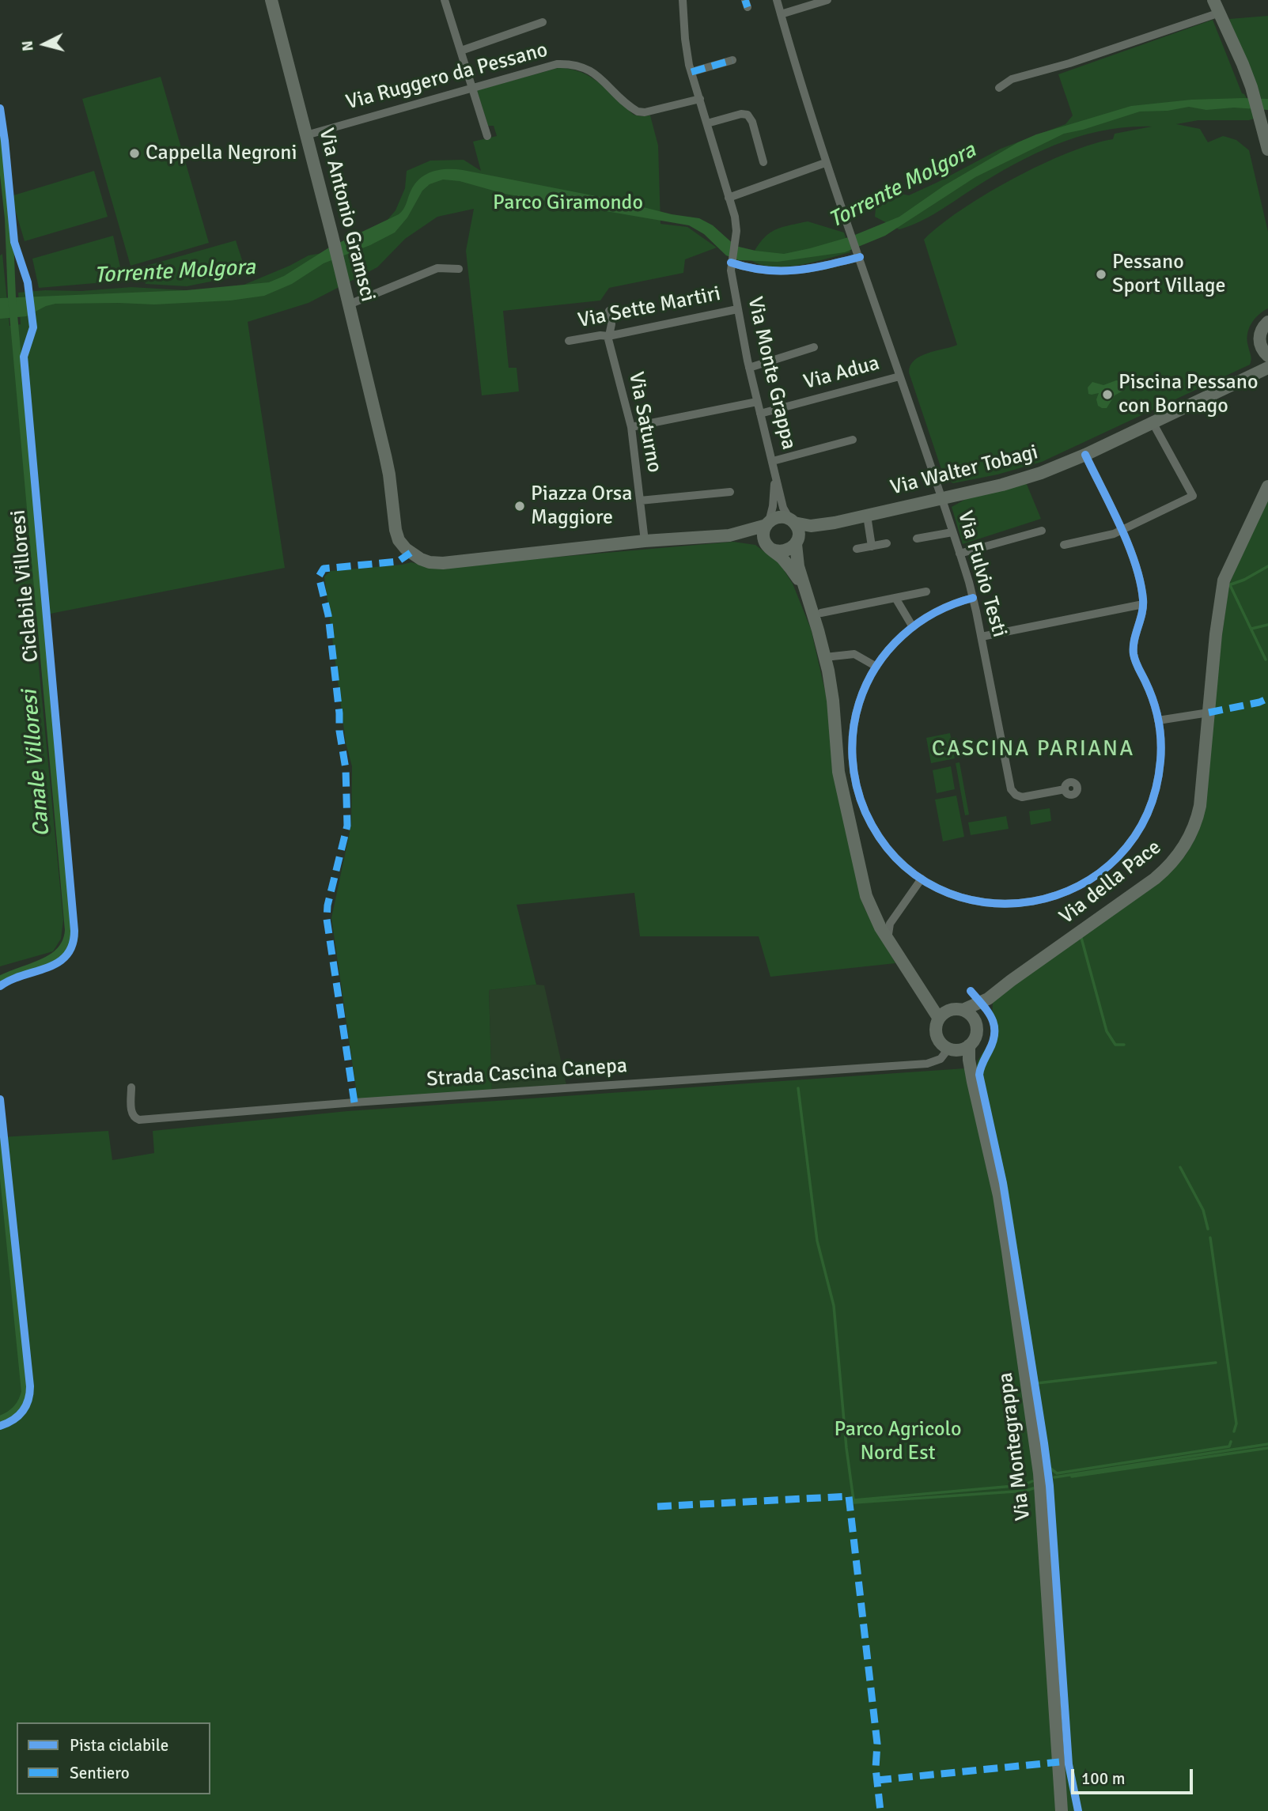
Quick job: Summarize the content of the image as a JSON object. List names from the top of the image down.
{
  "streets": {
    "street": [
      "Via Ruggero da Pessano",
      "Via Antonio Gramsci",
      "Via Sette Martiri",
      "Via Monte Grappa",
      "Via Adua",
      "Via Saturno",
      "Via Walter Tobagi",
      "Via Fulvio Testi",
      "Via della Pace",
      "Strada Cascina Canepa",
      "Via Montegrappa"
    ],
    "cycle path": ["Ciclabile Villoresi"]
  },
  "crossings": [
    ["Via Ruggero da Pessano", "Via Antonio Gramsci"],
    ["Via Ruggero da Pessano", "Via Monte Grappa"],
    ["Via Antonio Gramsci", "Via Saturno"],
    ["Via Sette Martiri", "Via Monte Grappa"],
    ["Via Sette Martiri", "Via Saturno"],
    ["Via Monte Grappa", "Via Adua"],
    ["Via Monte Grappa", "Via Walter Tobagi"],
    ["Via Adua", "Via Fulvio Testi"],
    ["Via Walter Tobagi", "Via Fulvio Testi"],
    ["Via della Pace", "Strada Cascina Canepa"],
    ["Via della Pace", "Via Montegrappa"],
    ["Strada Cascina Canepa", "Via Montegrappa"]
  ],
  "districts": ["CASCINA PARIANA"],
  "water": ["Torrente Molgora", "Canale Villoresi"],
  "parks": ["Parco Giramondo", "Parco Agricolo Nord Est"],
  "places": [
    "Cappella Negroni",
    "Pessano Sport Village",
    "Piscina Pessano con Bornago",
    "Piazza Orsa Maggiore"
  ],
  "legend": ["Pista ciclabile", "Sentiero"],
  "scale_bar": "100 m",
  "north": "left"
}
